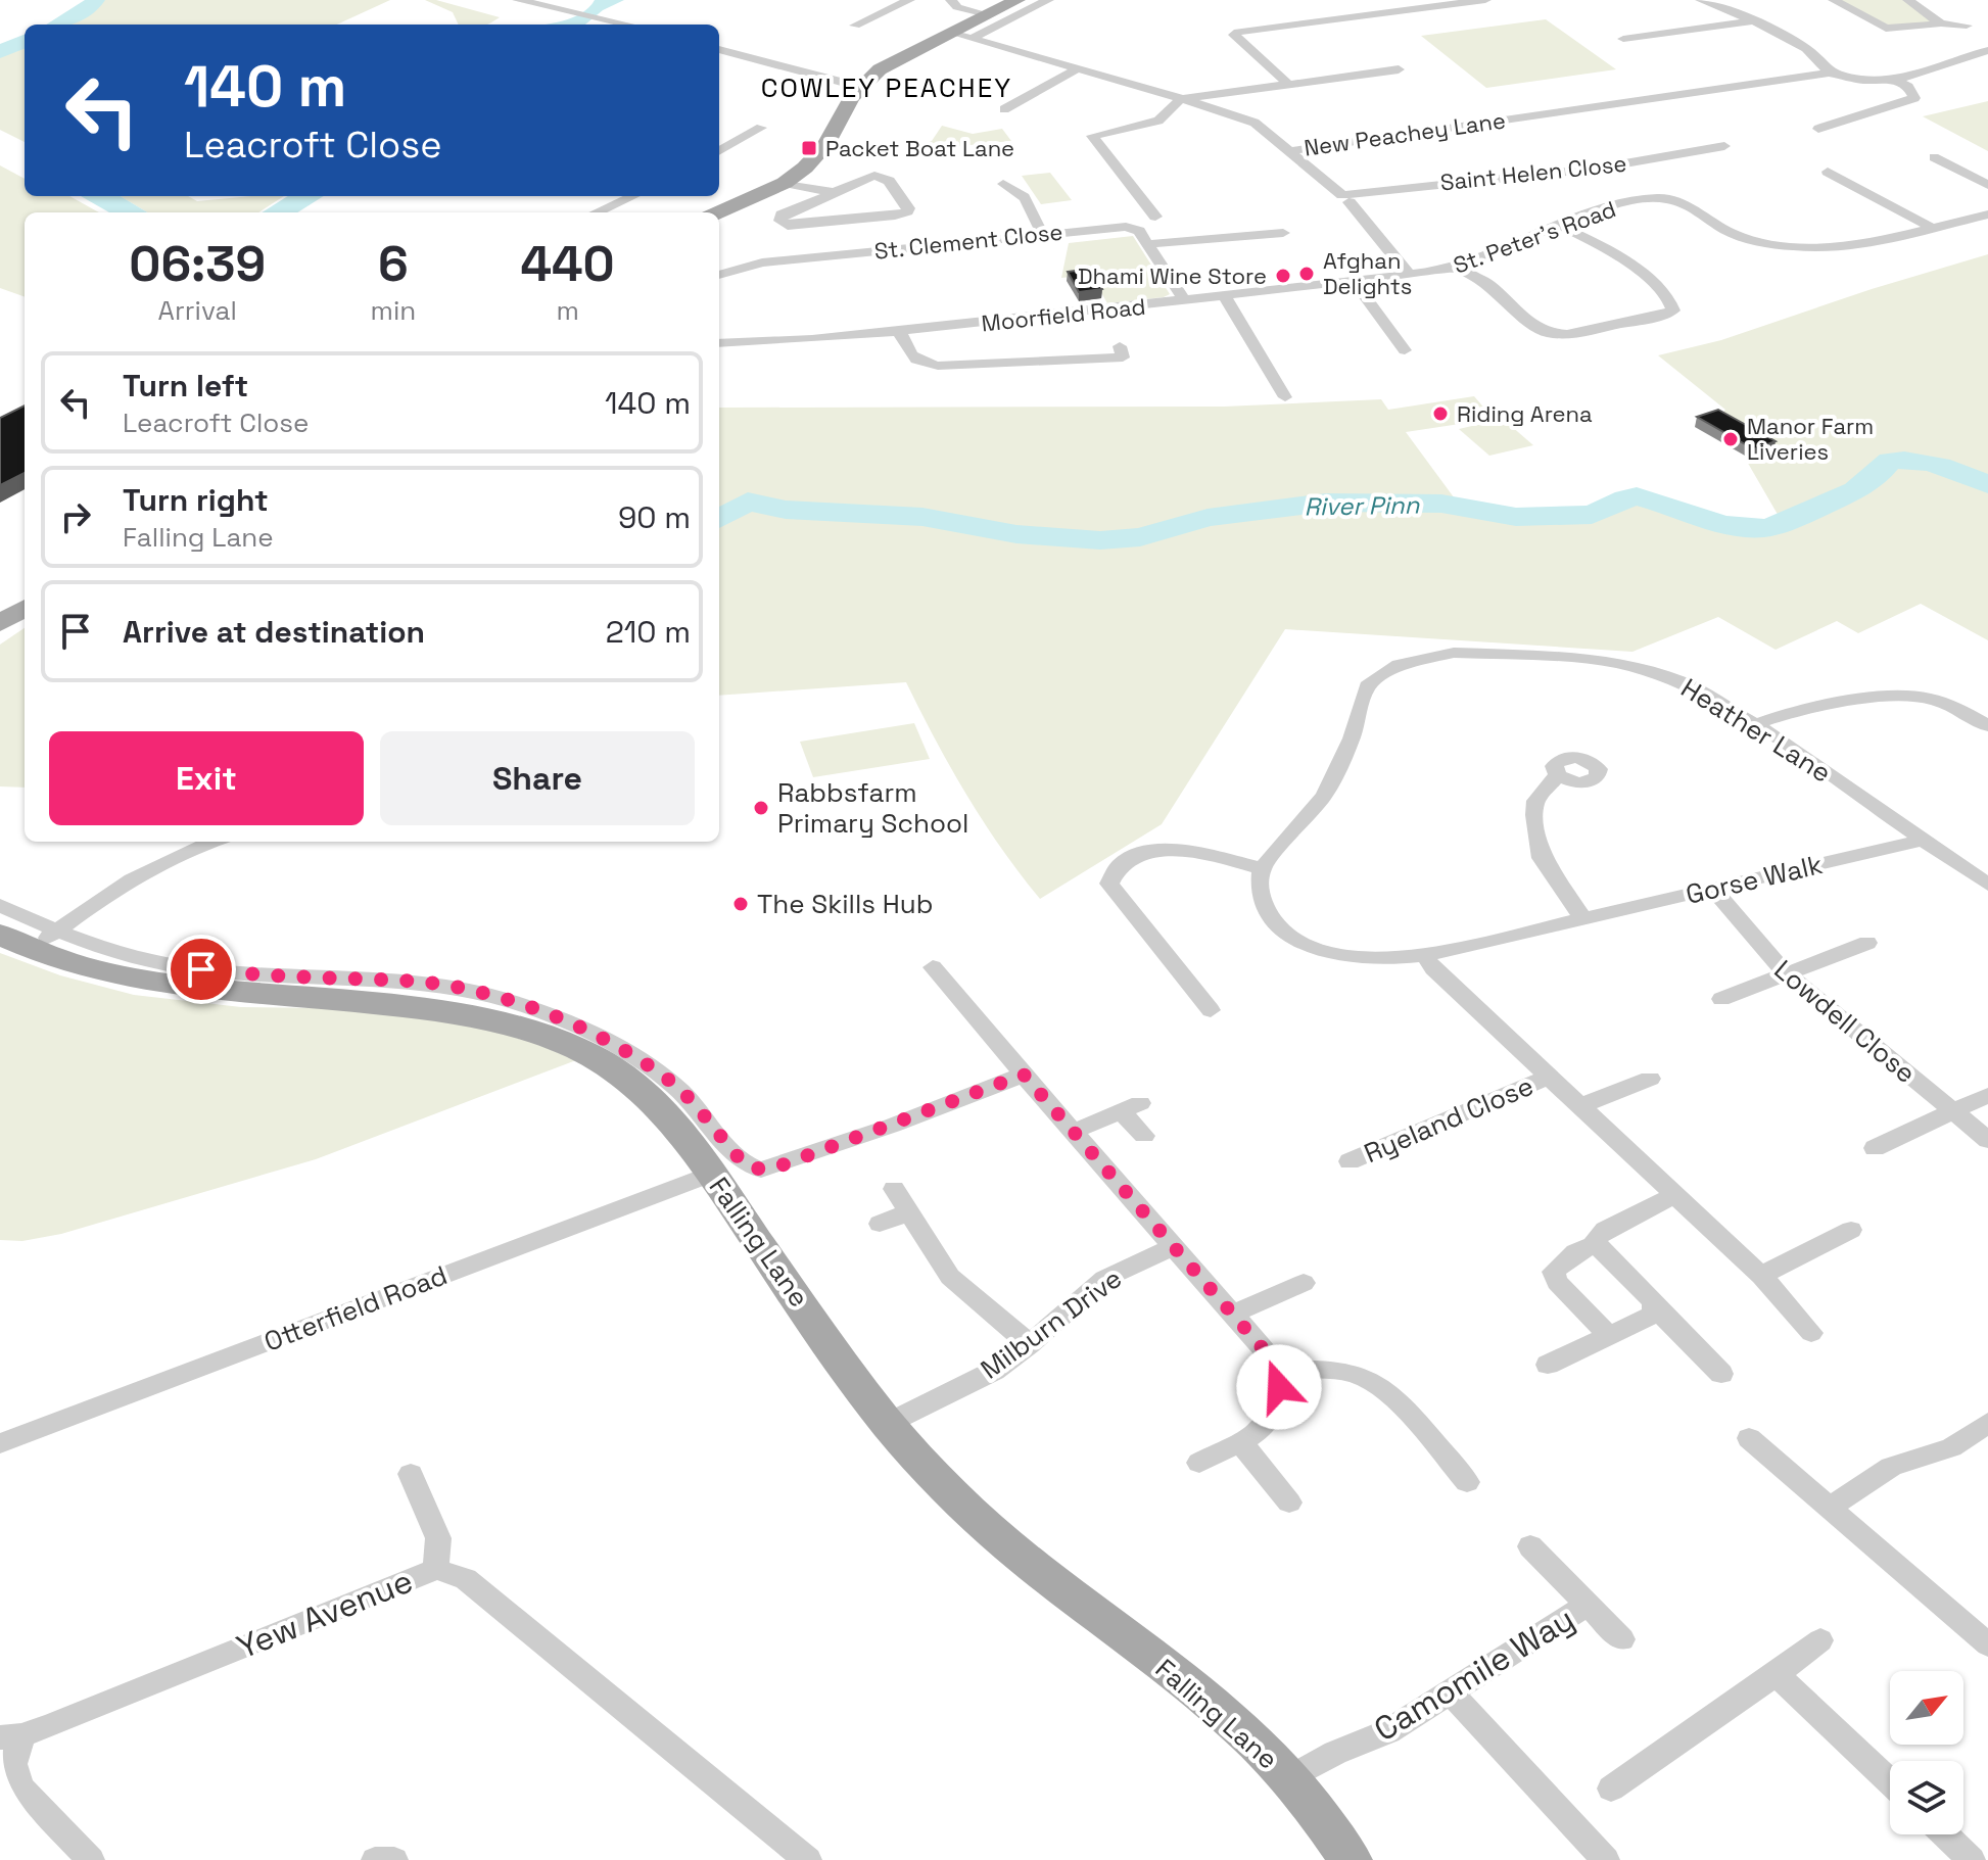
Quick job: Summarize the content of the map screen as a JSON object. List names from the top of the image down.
{
  "streets": {
    "main road": ["Falling Lane"],
    "street": [
      "New Peachey Lane",
      "Saint Helen Close",
      "St. Peter's Road",
      "St. Clement Close",
      "Moorfield Road",
      "Heather Lane",
      "Gorse Walk",
      "Lowdell Close",
      "Ryeland Close",
      "Otterfield Road",
      "Milburn Drive",
      "Yew Avenue",
      "Camomile Way"
    ]
  },
  "crossings": [
    ["St. Peter's Road", "Moorfield Road"],
    ["Heather Lane", "Gorse Walk"],
    ["Gorse Walk", "Lowdell Close"],
    ["Gorse Walk", "Ryeland Close"],
    ["Falling Lane", "Otterfield Road"],
    ["Falling Lane", "Milburn Drive"],
    ["Falling Lane", "Camomile Way"]
  ],
  "districts": ["COWLEY PEACHEY"],
  "water": ["River Pinn"],
  "places": {
    "transit": ["Packet Boat Lane"],
    "other": [
      "Afghan Delights",
      "Dhami Wine Store",
      "Riding Arena",
      "Manor Farm Liveries",
      "Rabbsfarm Primary School",
      "The Skills Hub"
    ]
  },
  "north": "top right",
  "page": {
    "turn": ["140 m", "Leacroft Close"],
    "eta": [
      "06:39",
      "Arrival",
      "6",
      "min",
      "440",
      "m"
    ],
    "list": [
      {
        "name": "Turn left",
        "note": "Leacroft Close",
        "value": "140 m"
      },
      {
        "name": "Turn right",
        "note": "Falling Lane",
        "value": "90 m"
      },
      {
        "name": "Arrive at destination",
        "value": "210 m"
      }
    ],
    "buttons": ["Exit", "Share"]
  }
}
